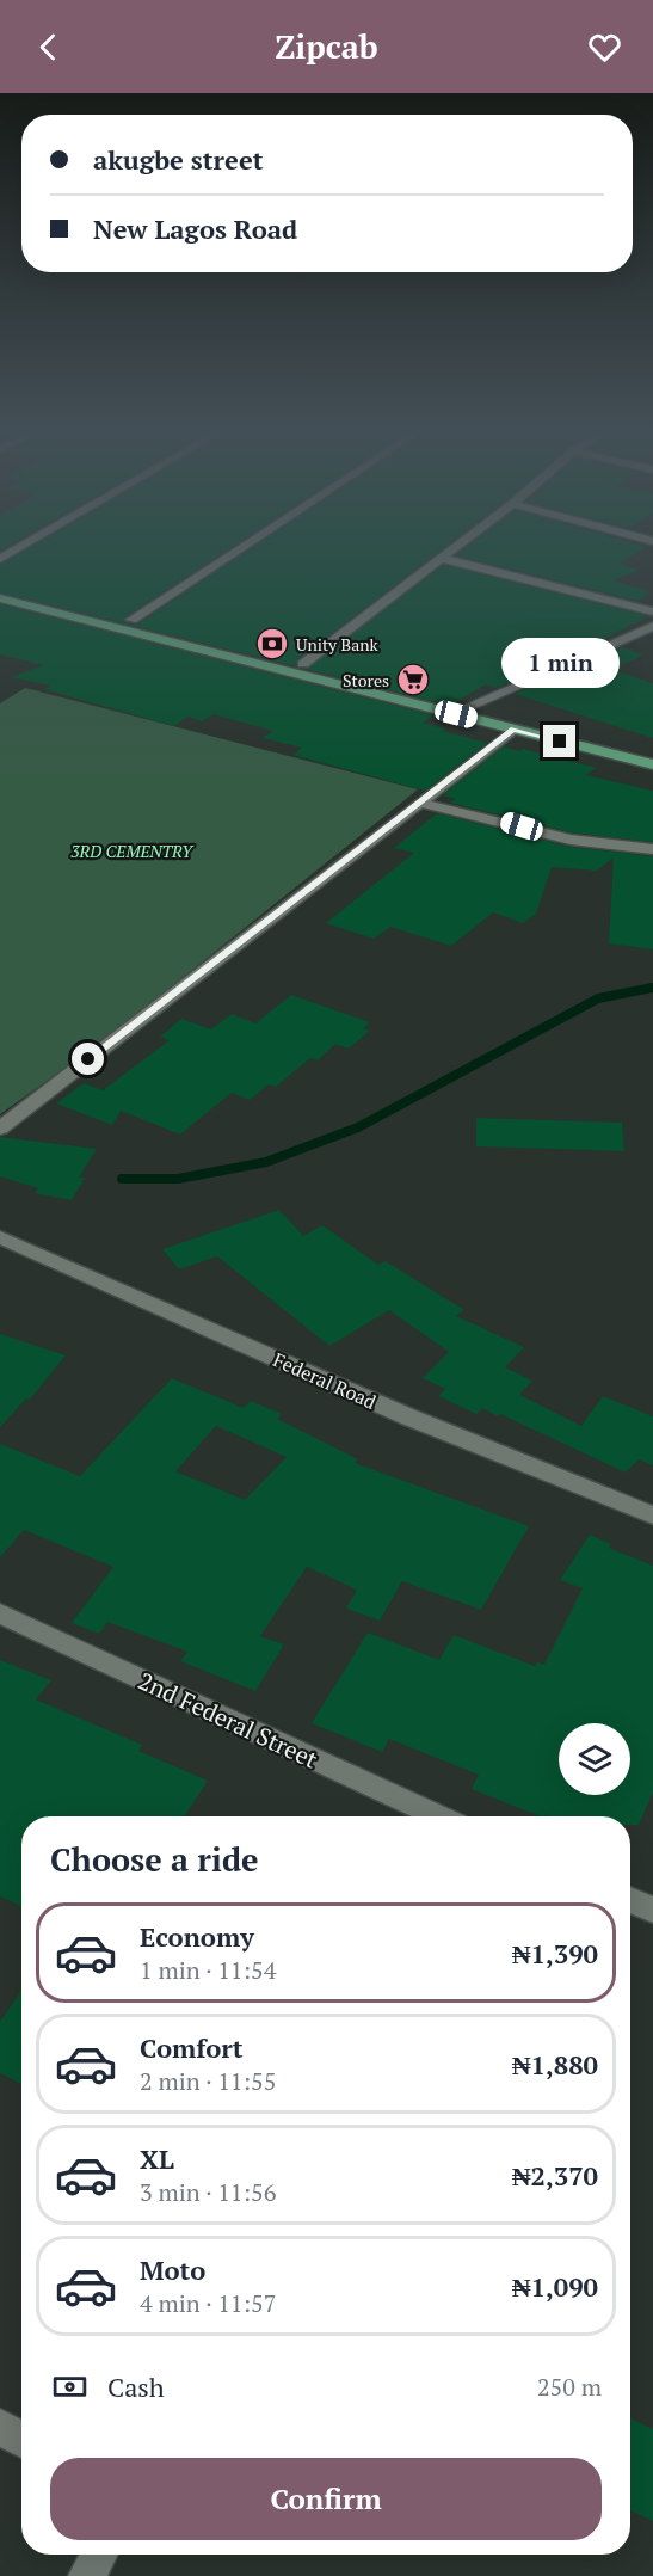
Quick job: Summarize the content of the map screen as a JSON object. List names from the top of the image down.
{
  "streets": {
    "street": ["Federal Road", "2nd Federal Street"]
  },
  "parks": ["3RD CEMENTRY"],
  "places": {
    "bank": ["Unity Bank"],
    "supermarket": ["Stores"]
  },
  "page": {
    "header": "Zipcab",
    "banner": ["akugbe street", "New Lagos Road"],
    "bubble": "1 min",
    "heading": "Choose a ride",
    "list": [
      {
        "name": "Economy",
        "note": "1 min · 11:54",
        "value": "₦1,390"
      },
      {
        "name": "Comfort",
        "note": "2 min · 11:55",
        "value": "₦1,880"
      },
      {
        "name": "XL",
        "note": "3 min · 11:56",
        "value": "₦2,370"
      },
      {
        "name": "Moto",
        "note": "4 min · 11:57",
        "value": "₦1,090"
      }
    ],
    "pay": ["Cash", "250 m"],
    "buttons": "Confirm"
  }
}
